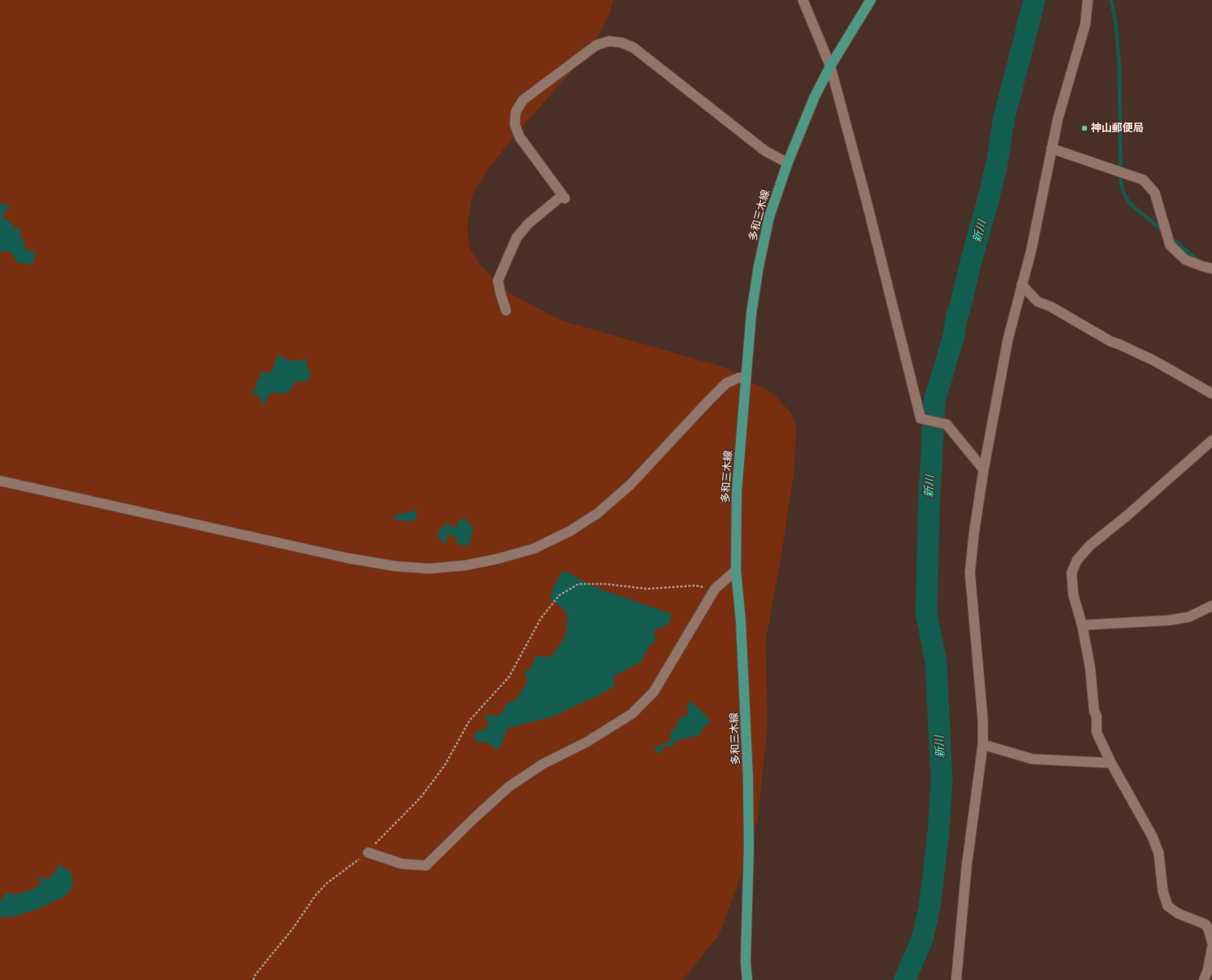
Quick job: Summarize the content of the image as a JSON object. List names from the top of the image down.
{
  "streets": {
    "main road": ["多和三木線"]
  },
  "water": ["新川"],
  "places": ["神山郵便局"]
}
